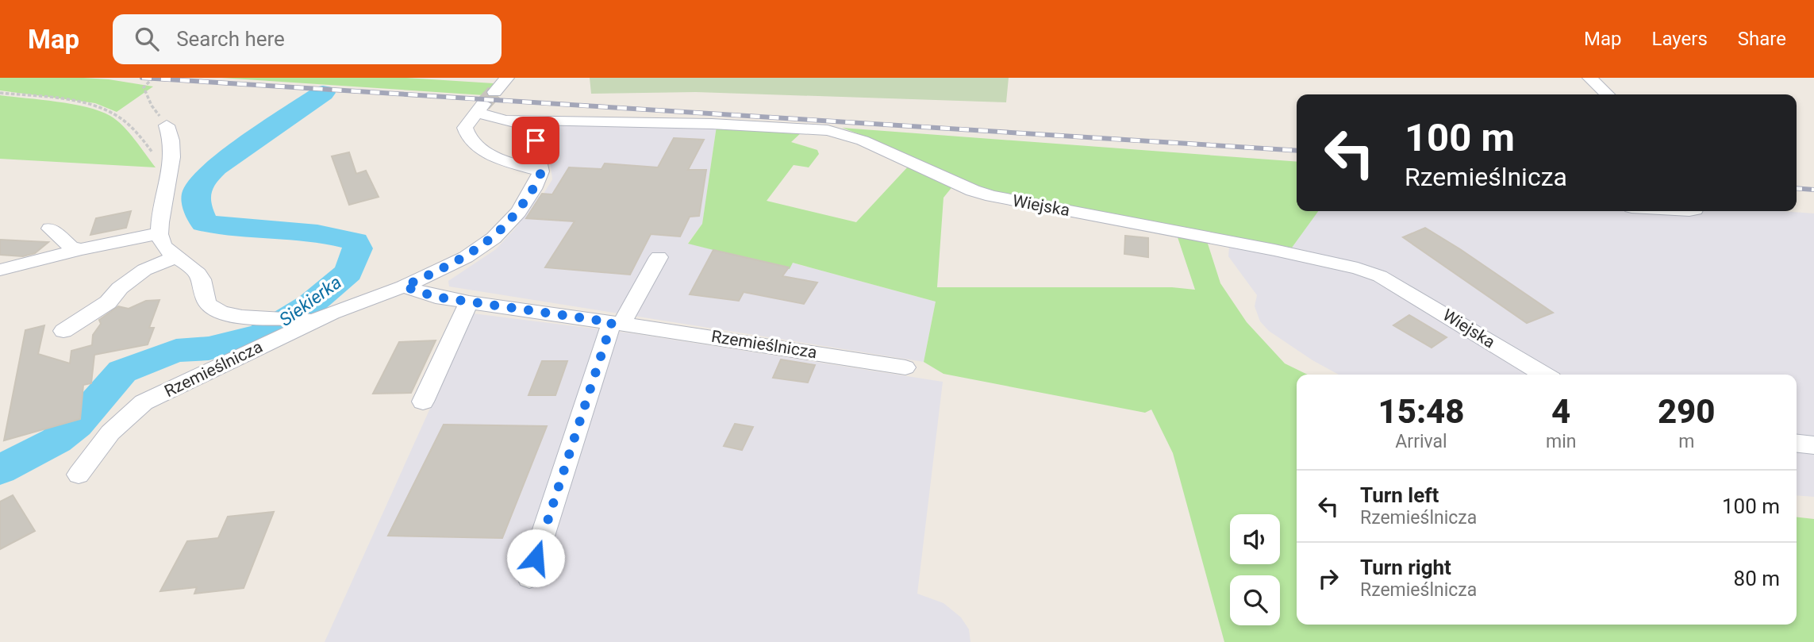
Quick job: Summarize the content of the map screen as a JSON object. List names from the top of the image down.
{
  "streets": {
    "street": ["Wiejska", "Rzemieślnicza"]
  },
  "water": ["Siekierka"],
  "page": {
    "header": "Map",
    "search": "Search here",
    "nav": ["Map", "Layers", "Share"],
    "turn": ["100 m", "Rzemieślnicza"],
    "eta": [
      "15:48",
      "Arrival",
      "4",
      "min",
      "290",
      "m"
    ],
    "list": [
      {
        "name": "Turn left",
        "note": "Rzemieślnicza",
        "value": "100 m"
      },
      {
        "name": "Turn right",
        "note": "Rzemieślnicza",
        "value": "80 m"
      }
    ]
  }
}
